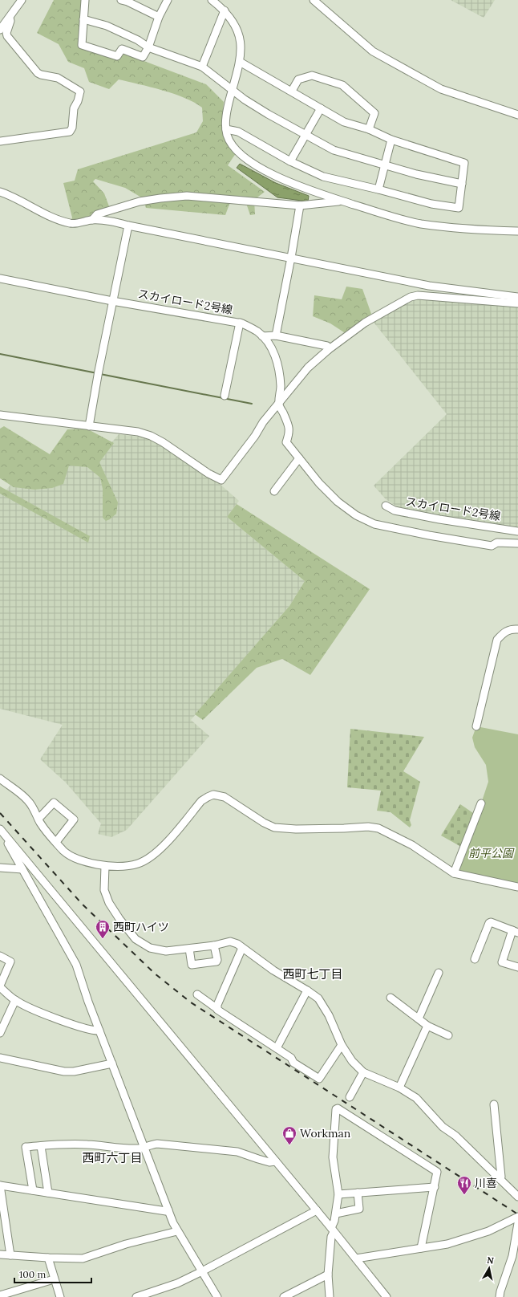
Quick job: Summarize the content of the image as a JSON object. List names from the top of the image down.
{
  "streets": {
    "street": ["スカイロード2号線"]
  },
  "districts": ["西町七丁目", "西町六丁目"],
  "parks": ["前平公園"],
  "places": {
    "building": ["西町ハイツ"],
    "shop": ["Workman"],
    "restaurant": ["川喜"]
  },
  "scale_bar": "100 m",
  "north": "top"
}
